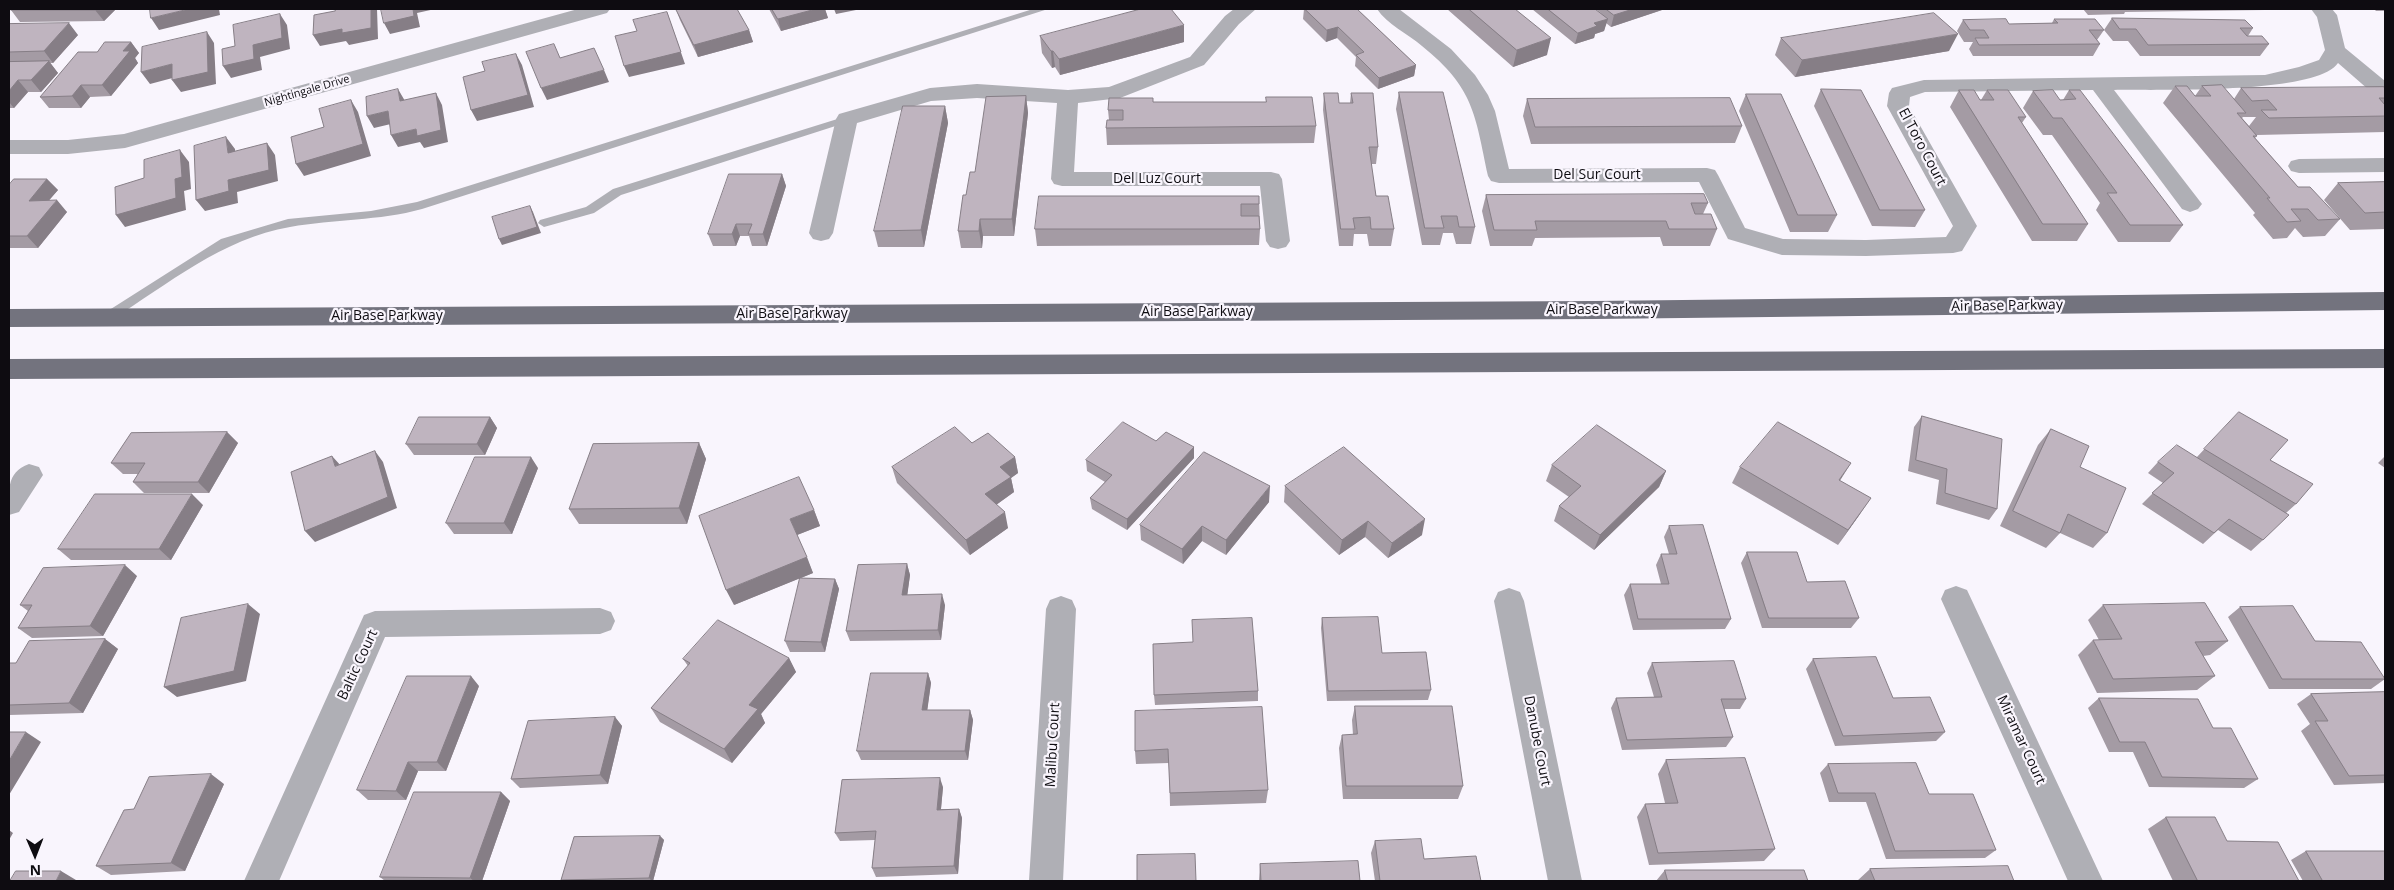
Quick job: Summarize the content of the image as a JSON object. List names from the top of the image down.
{
  "streets": {
    "main road": ["Air Base Parkway"],
    "street": [
      "Nightingale Drive",
      "El Toro Court",
      "Del Sur Court",
      "Del Luz Court",
      "Baltic Court",
      "Miramar Court",
      "Danube Court",
      "Malibu Court"
    ]
  },
  "crossings": [
    ["El Toro Court", "Del Sur Court"]
  ],
  "north": "bottom"
}
